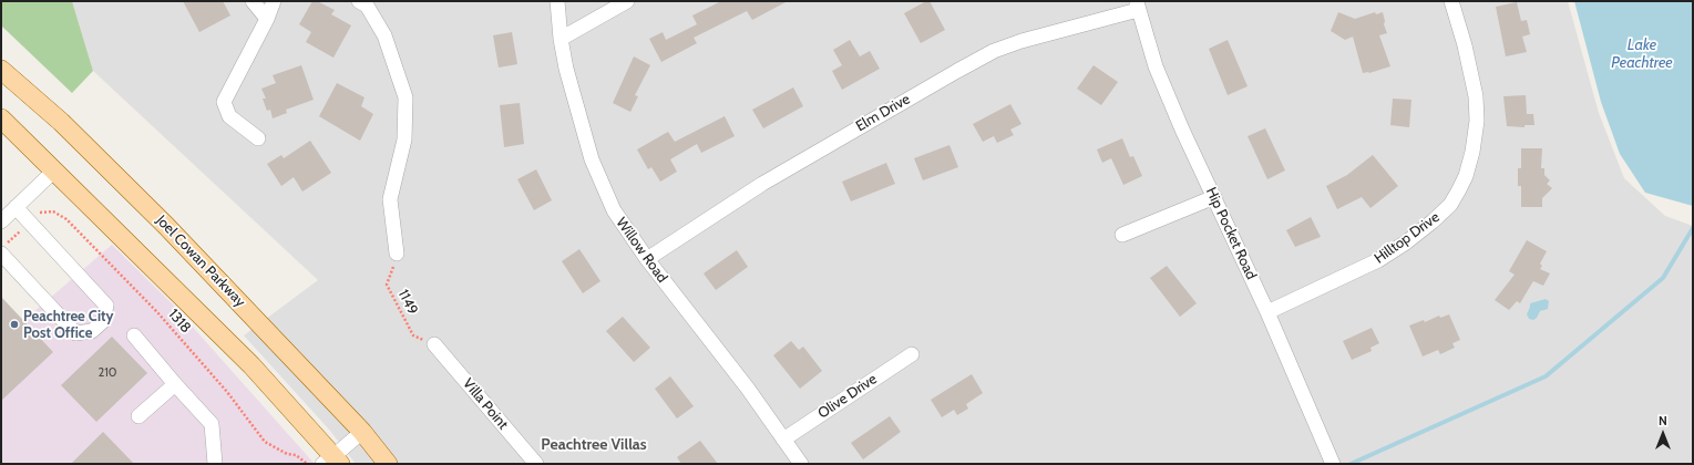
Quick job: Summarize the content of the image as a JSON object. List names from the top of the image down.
{
  "streets": {
    "main road": ["Joel Cowan Parkway"],
    "street": [
      "Elm Drive",
      "Hip Pocket Road",
      "Hilltop Drive",
      "Willow Road",
      "Olive Drive",
      "Villa Point"
    ],
    "path": ["1149", "1318"]
  },
  "crossings": [
    ["Elm Drive", "Hip Pocket Road"],
    ["Elm Drive", "Willow Road"],
    ["Hip Pocket Road", "Hilltop Drive"],
    ["Willow Road", "Olive Drive"]
  ],
  "districts": ["Peachtree Villas"],
  "water": ["Lake Peachtree"],
  "places": ["Peachtree City Post Office"],
  "house_numbers": ["210"],
  "north": "top"
}
